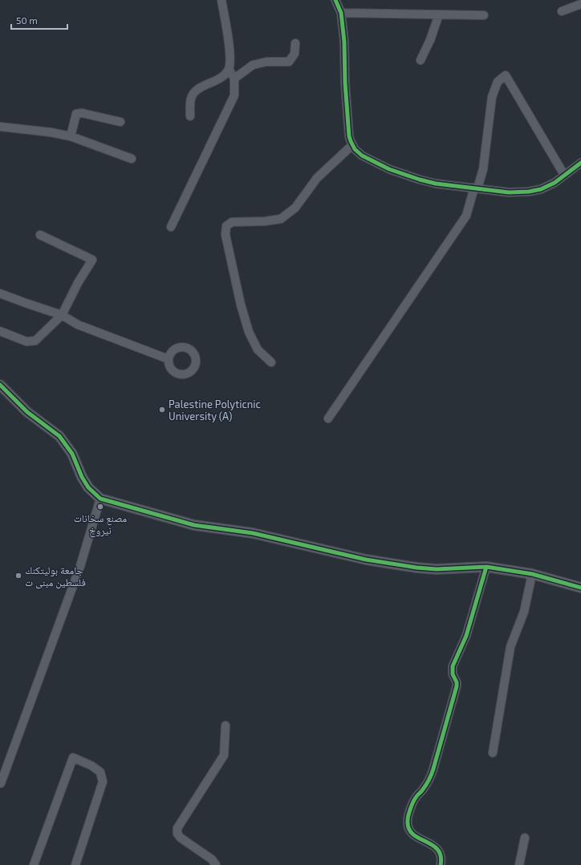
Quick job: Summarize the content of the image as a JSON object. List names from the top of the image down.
{
  "places": ["Palestine Polyticnic University (A)", "مصنع سخانات نيروخ", "جامعة بوليتكنك فلسطين مبنى ت"],
  "scale_bar": "50 m"
}
